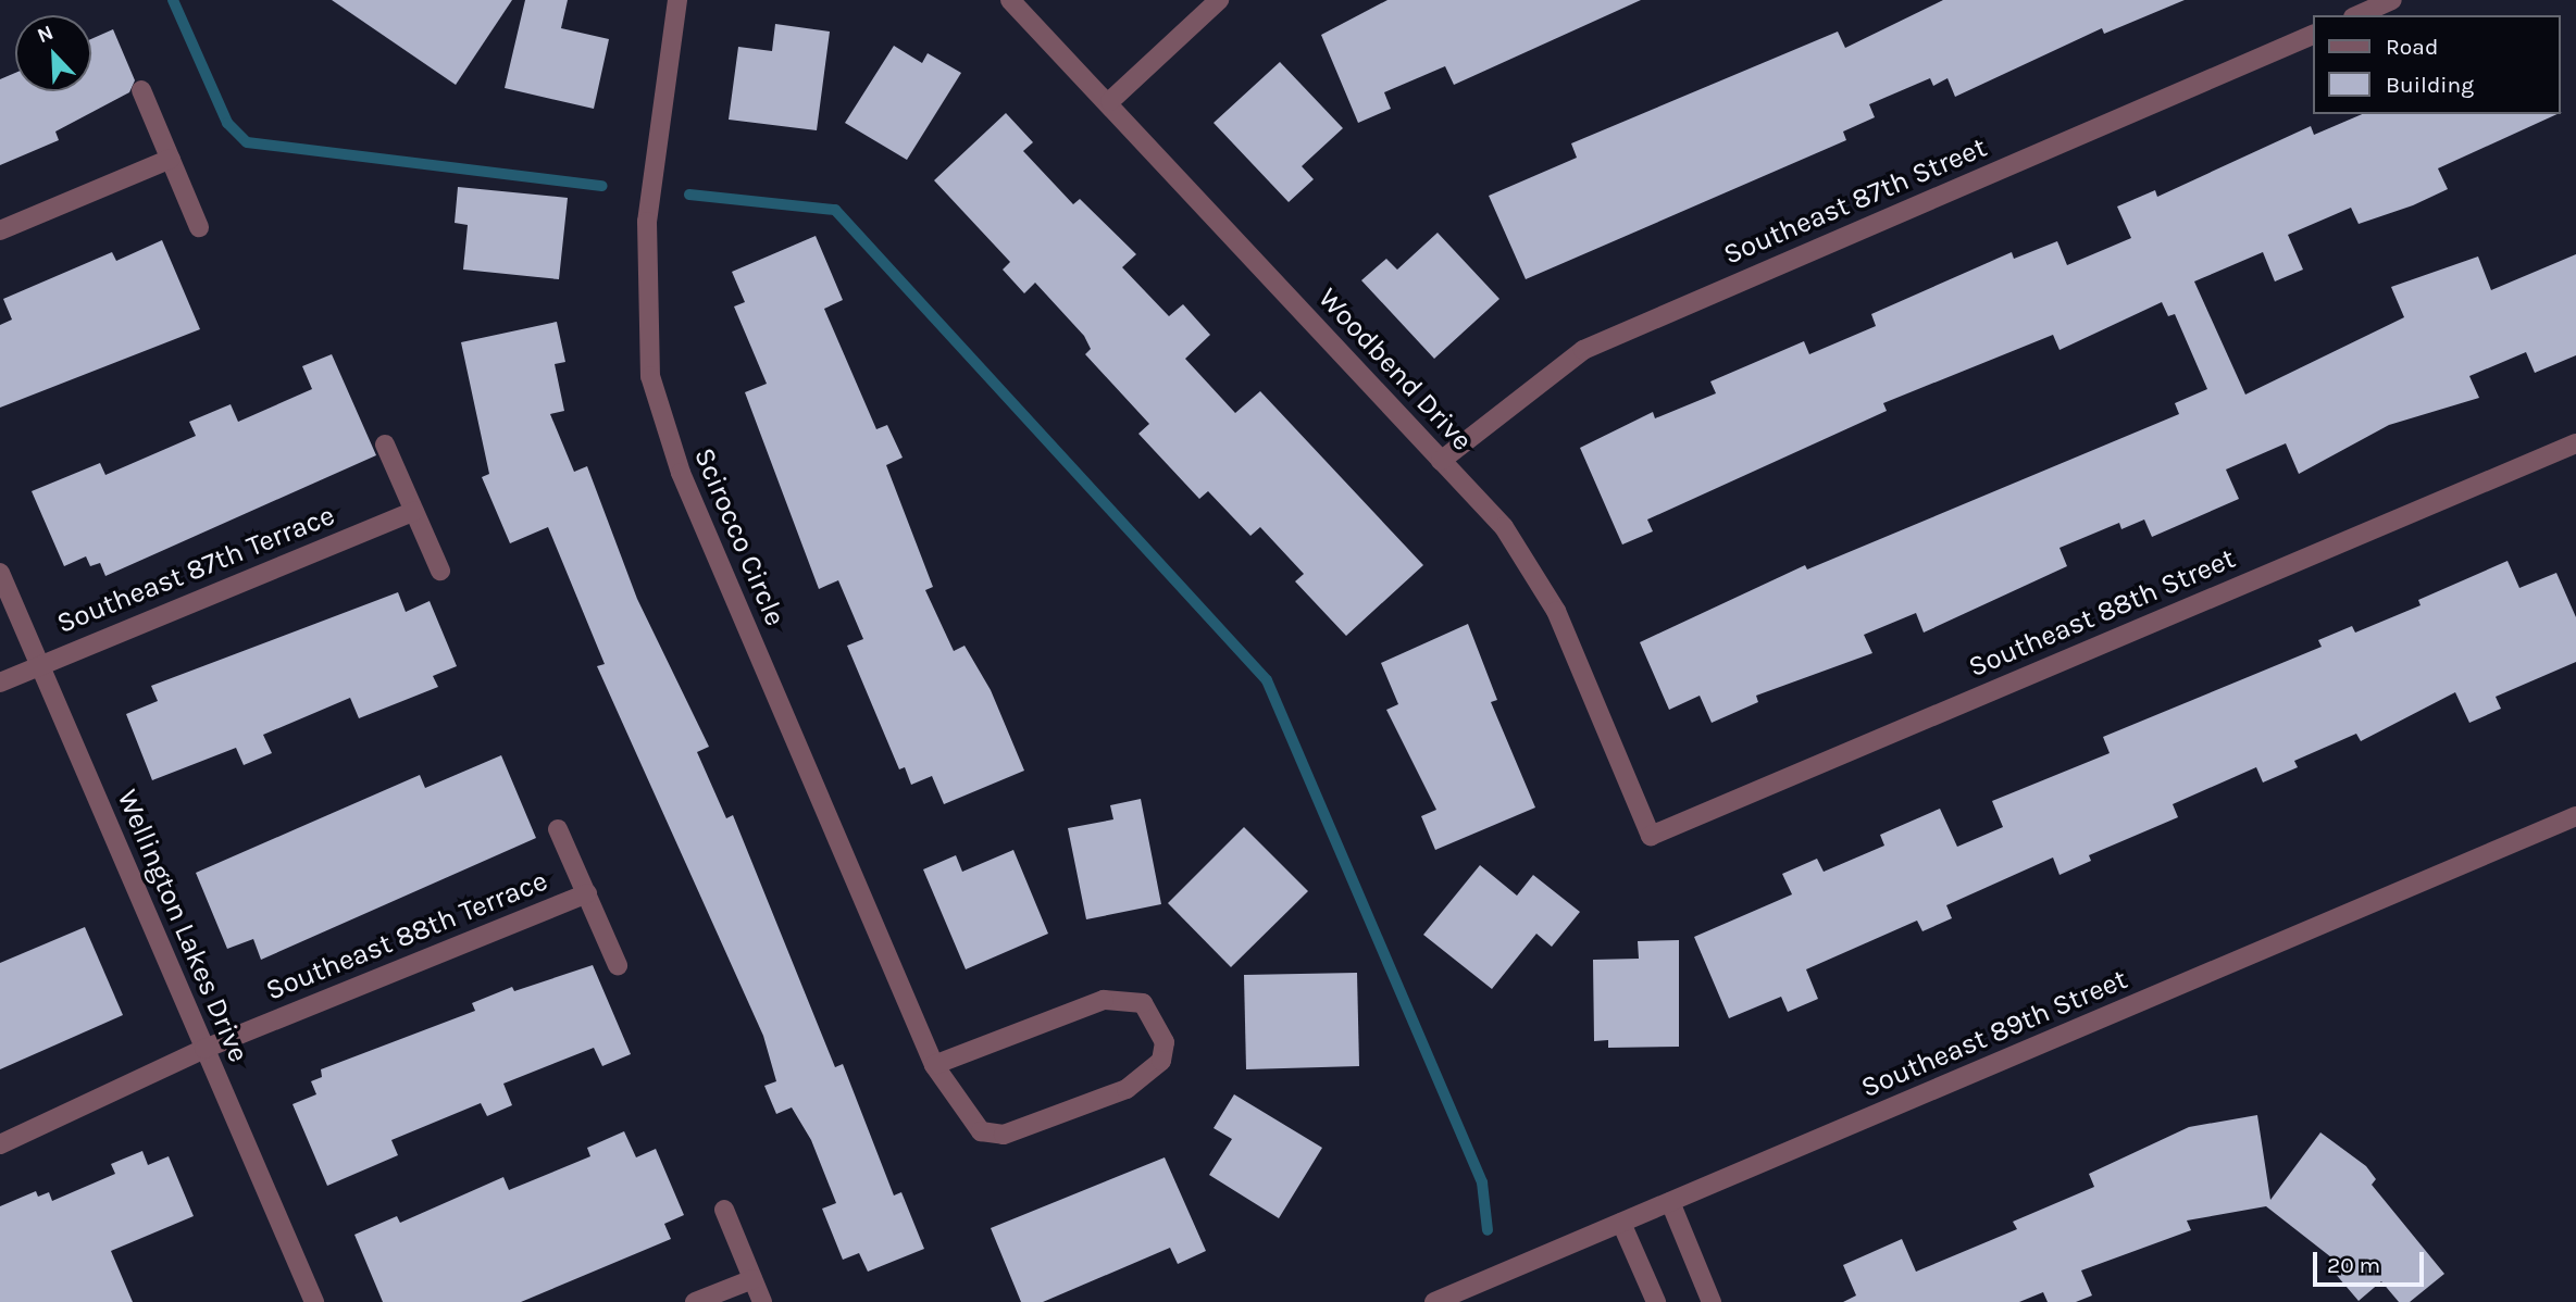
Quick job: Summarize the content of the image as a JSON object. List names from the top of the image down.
{
  "streets": {
    "street": [
      "Southeast 87th Street",
      "Woodbend Drive",
      "Scirocco Circle",
      "Southeast 87th Terrace",
      "Southeast 88th Street",
      "Wellington Lakes Drive",
      "Southeast 88th Terrace",
      "Southeast 89th Street"
    ]
  },
  "crossings": [
    ["Southeast 87th Street", "Woodbend Drive"],
    ["Woodbend Drive", "Southeast 88th Street"],
    ["Southeast 87th Terrace", "Wellington Lakes Drive"],
    ["Wellington Lakes Drive", "Southeast 88th Terrace"]
  ],
  "legend": ["Road", "Building"],
  "scale_bar": "20 m",
  "north": "top left"
}
